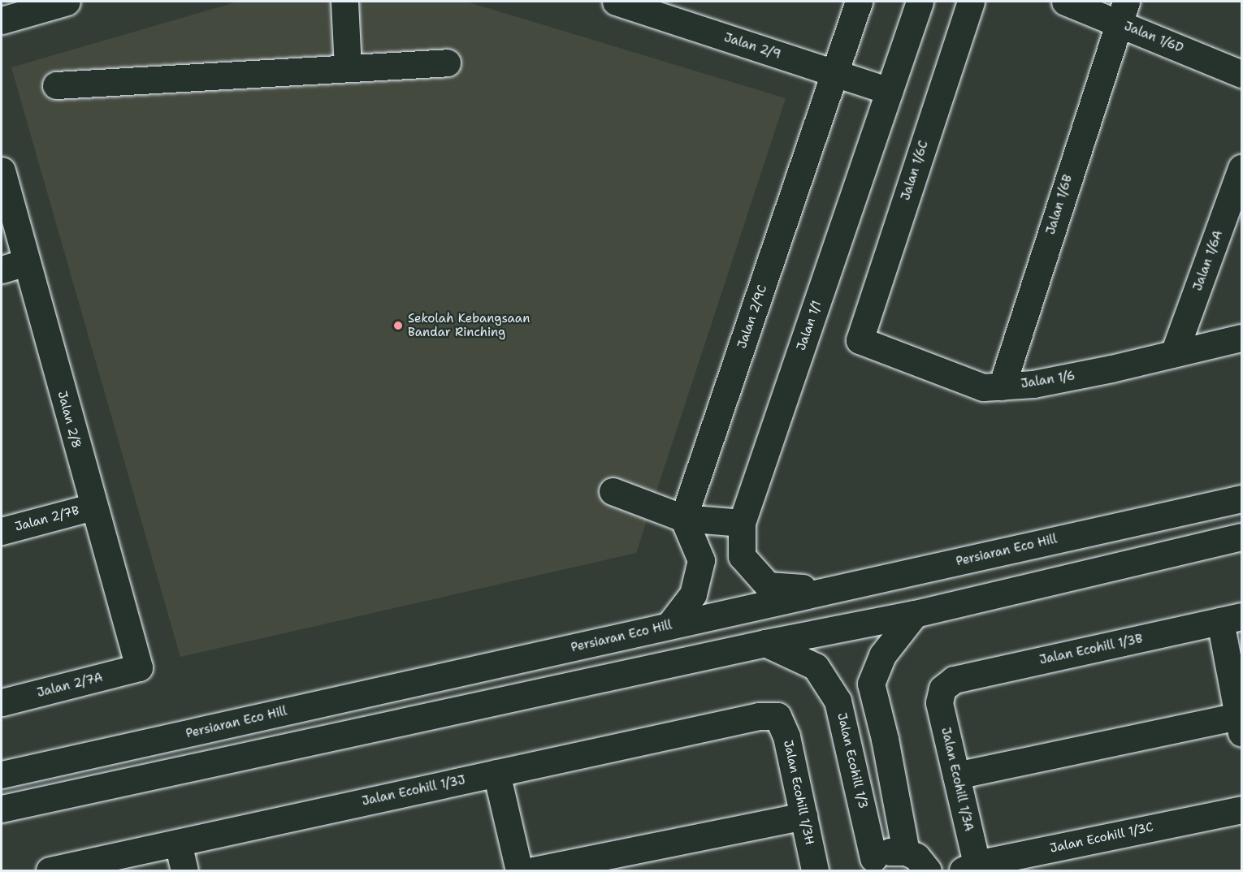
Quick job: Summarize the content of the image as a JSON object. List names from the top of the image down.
{
  "streets": {
    "street": [
      "Jalan 1/6D",
      "Jalan 2/9",
      "Jalan 1/6C",
      "Jalan 1/6B",
      "Jalan 1/6A",
      "Jalan 2/9C",
      "Jalan 1/1",
      "Jalan 1/6",
      "Jalan 2/8",
      "Jalan 2/7B",
      "Persiaran Eco Hill",
      "Jalan Ecohill 1/3B",
      "Jalan 2/7A",
      "Jalan Ecohill 1/3",
      "Jalan Ecohill 1/3A",
      "Jalan Ecohill 1/3J",
      "Jalan Ecohill 1/3H",
      "Jalan Ecohill 1/3C"
    ]
  },
  "crossings": [
    ["Jalan 1/6D", "Jalan 1/6B"],
    ["Jalan 2/9", "Jalan 2/9C"],
    ["Jalan 2/9", "Jalan 1/1"],
    ["Jalan 1/6C", "Jalan 1/6"],
    ["Jalan 1/6B", "Jalan 1/6"],
    ["Jalan 1/6A", "Jalan 1/6"],
    ["Jalan 1/1", "Persiaran Eco Hill"],
    ["Jalan 2/8", "Jalan 2/7B"],
    ["Jalan 2/8", "Jalan 2/7A"],
    ["Jalan Ecohill 1/3B", "Jalan Ecohill 1/3A"],
    ["Jalan Ecohill 1/3A", "Jalan Ecohill 1/3C"],
    ["Jalan Ecohill 1/3J", "Jalan Ecohill 1/3H"]
  ],
  "places": ["Sekolah Kebangsaan Bandar Rinching"]
}
